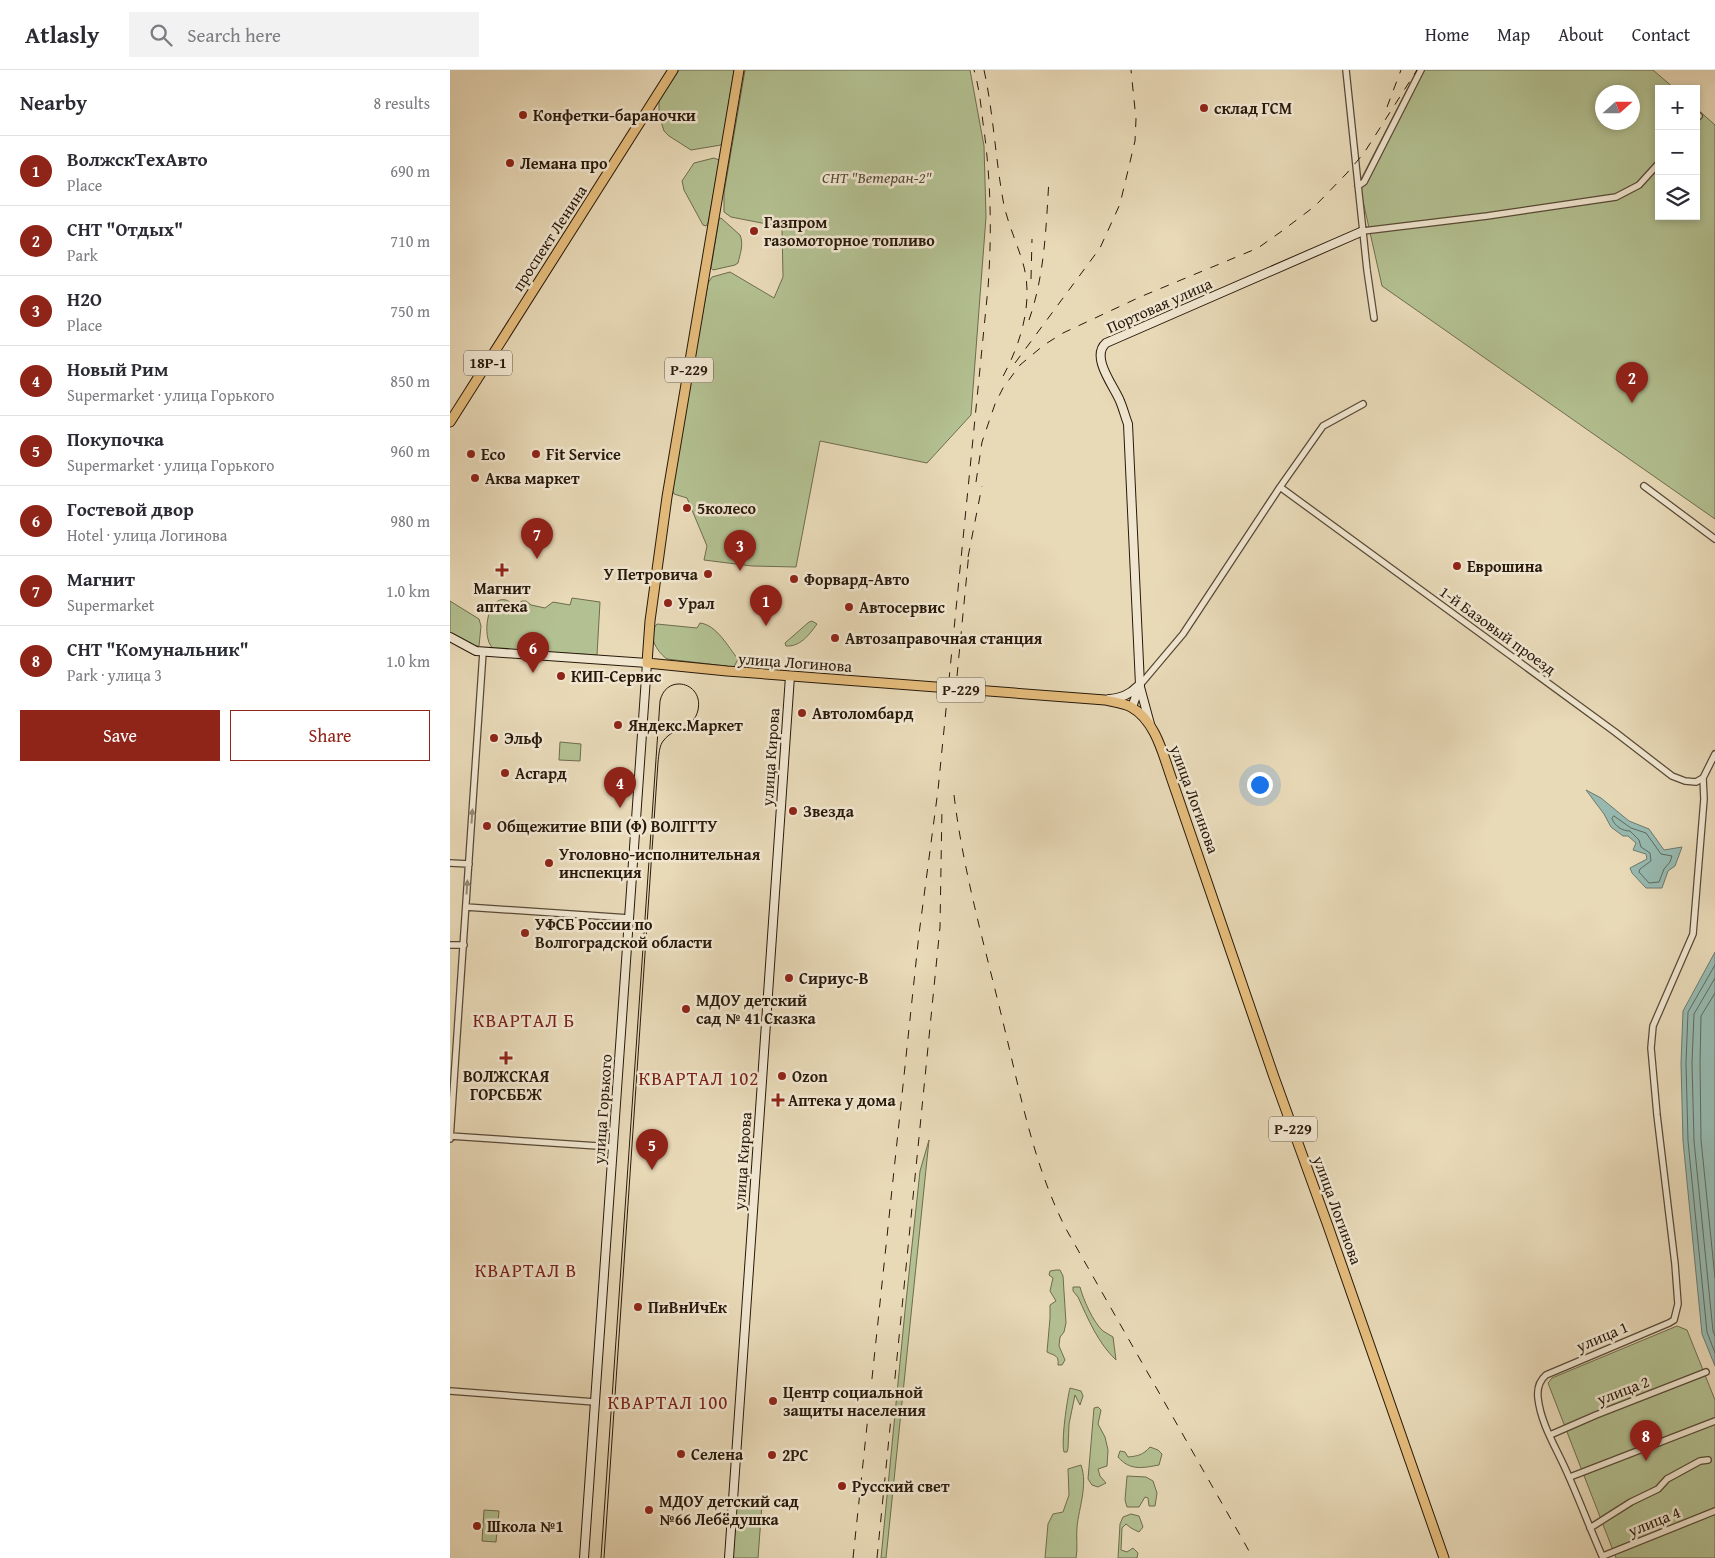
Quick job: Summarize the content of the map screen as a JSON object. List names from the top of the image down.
{
  "streets": {
    "main road": [
      "проспект Ленина",
      "18Р-1",
      "Р-229",
      "улица Логинова"
    ],
    "street": [
      "Портовая улица",
      "1-й Базовый проезд",
      "улица Кирова",
      "улица Горького",
      "улица 1",
      "улица 2",
      "улица 4"
    ]
  },
  "crossings": [
    ["Портовая улица", "улица Логинова"],
    ["Р-229", "улица Логинова"],
    ["Р-229", "улица Горького"],
    ["1-й Базовый проезд", "улица 1"],
    ["улица Логинова", "улица Кирова"],
    ["улица Логинова", "улица Горького"],
    ["улица 1", "улица 2"]
  ],
  "districts": [
    "КВАРТАЛ Б",
    "КВАРТАЛ 102",
    "КВАРТАЛ В",
    "КВАРТАЛ 100"
  ],
  "parks": ["СНТ \"Ветеран-2\""],
  "places": {
    "other": [
      "склад ГСМ",
      "Конфетки-бараночки",
      "Лемана про",
      "Газпром газомоторное топливо",
      "Eco",
      "Fit Service",
      "Аква маркет",
      "5колесо",
      "Еврошина",
      "У Петровича",
      "Форвард-Авто",
      "Урал",
      "Автосервис",
      "Автозаправочная станция",
      "КИП-Сервис",
      "Автоломбард",
      "Яндекс.Маркет",
      "Эльф",
      "Асгард",
      "Звезда",
      "Общежитие ВПИ (Ф) ВОЛГГТУ",
      "Уголовно-исполнительная инспекция",
      "УФСБ России по Волгоградской области",
      "Сириус-В",
      "МДОУ детский сад № 41 Сказка",
      "Ozon",
      "ПиВнИчЕк",
      "Центр социальной защиты населения",
      "Селена",
      "2РС",
      "Русский свет",
      "МДОУ детский сад №66 Лебёдушка",
      "Школа №1"
    ],
    "health": ["Магнит аптека", "ВОЛЖСКАЯ ГОРСББЖ", "Аптека у дома"]
  },
  "north": "right",
  "page": {
    "header": "Atlasly",
    "search": "Search here",
    "nav": [
      "Home",
      "Map",
      "About",
      "Contact"
    ],
    "heading": ["Nearby", "8 results"],
    "map_buttons": ["+", "−"],
    "list": [
      {
        "mark": "1",
        "name": "ВолжскТехАвто",
        "note": "Place",
        "value": "690 m"
      },
      {
        "mark": "2",
        "name": "СНТ \"Отдых\"",
        "note": "Park",
        "value": "710 m"
      },
      {
        "mark": "3",
        "name": "H2O",
        "note": "Place",
        "value": "750 m"
      },
      {
        "mark": "4",
        "name": "Новый Рим",
        "note": "Supermarket · улица Горького",
        "value": "850 m"
      },
      {
        "mark": "5",
        "name": "Покупочка",
        "note": "Supermarket · улица Горького",
        "value": "960 m"
      },
      {
        "mark": "6",
        "name": "Гостевой двор",
        "note": "Hotel · улица Логинова",
        "value": "980 m"
      },
      {
        "mark": "7",
        "name": "Магнит",
        "note": "Supermarket",
        "value": "1.0 km"
      },
      {
        "mark": "8",
        "name": "СНТ \"Комунальник\"",
        "note": "Park · улица 3",
        "value": "1.0 km"
      }
    ],
    "pins": [
      "2",
      "7",
      "3",
      "1",
      "6",
      "4",
      "5",
      "8"
    ],
    "buttons": ["Save", "Share"]
  }
}
